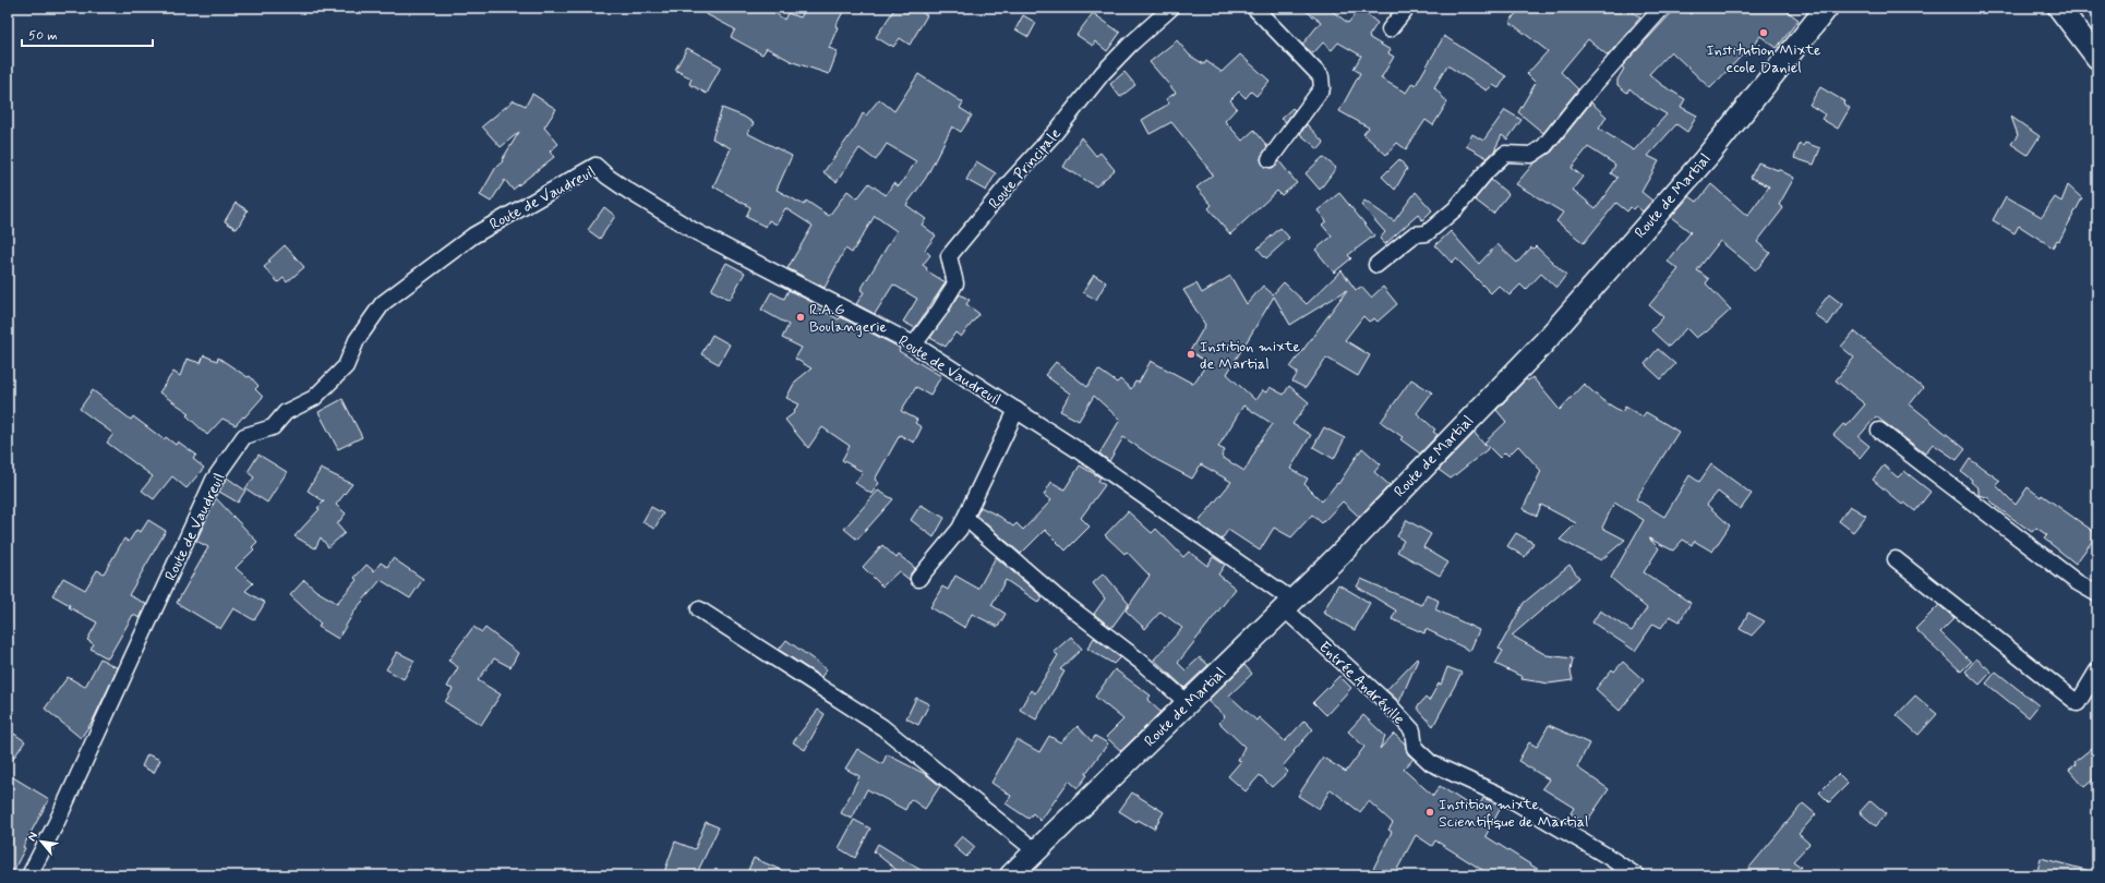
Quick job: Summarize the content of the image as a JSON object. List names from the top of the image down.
{
  "streets": {
    "street": [
      "Route Principale",
      "Route de Martial",
      "Route de Vaudreuil",
      "Entrée Andréville"
    ]
  },
  "crossings": [
    ["Route Principale", "Route de Vaudreuil"],
    ["Route de Martial", "Route de Vaudreuil"],
    ["Route de Martial", "Entrée Andréville"],
    ["Route de Vaudreuil", "Entrée Andréville"]
  ],
  "places": [
    "Institution Mixte ecole Daniel",
    "R.A.G Boulangerie",
    "Instition mixte de Martial",
    "Instition mixte Scientifique de Martial"
  ],
  "scale_bar": "50 m",
  "north": "top left"
}
